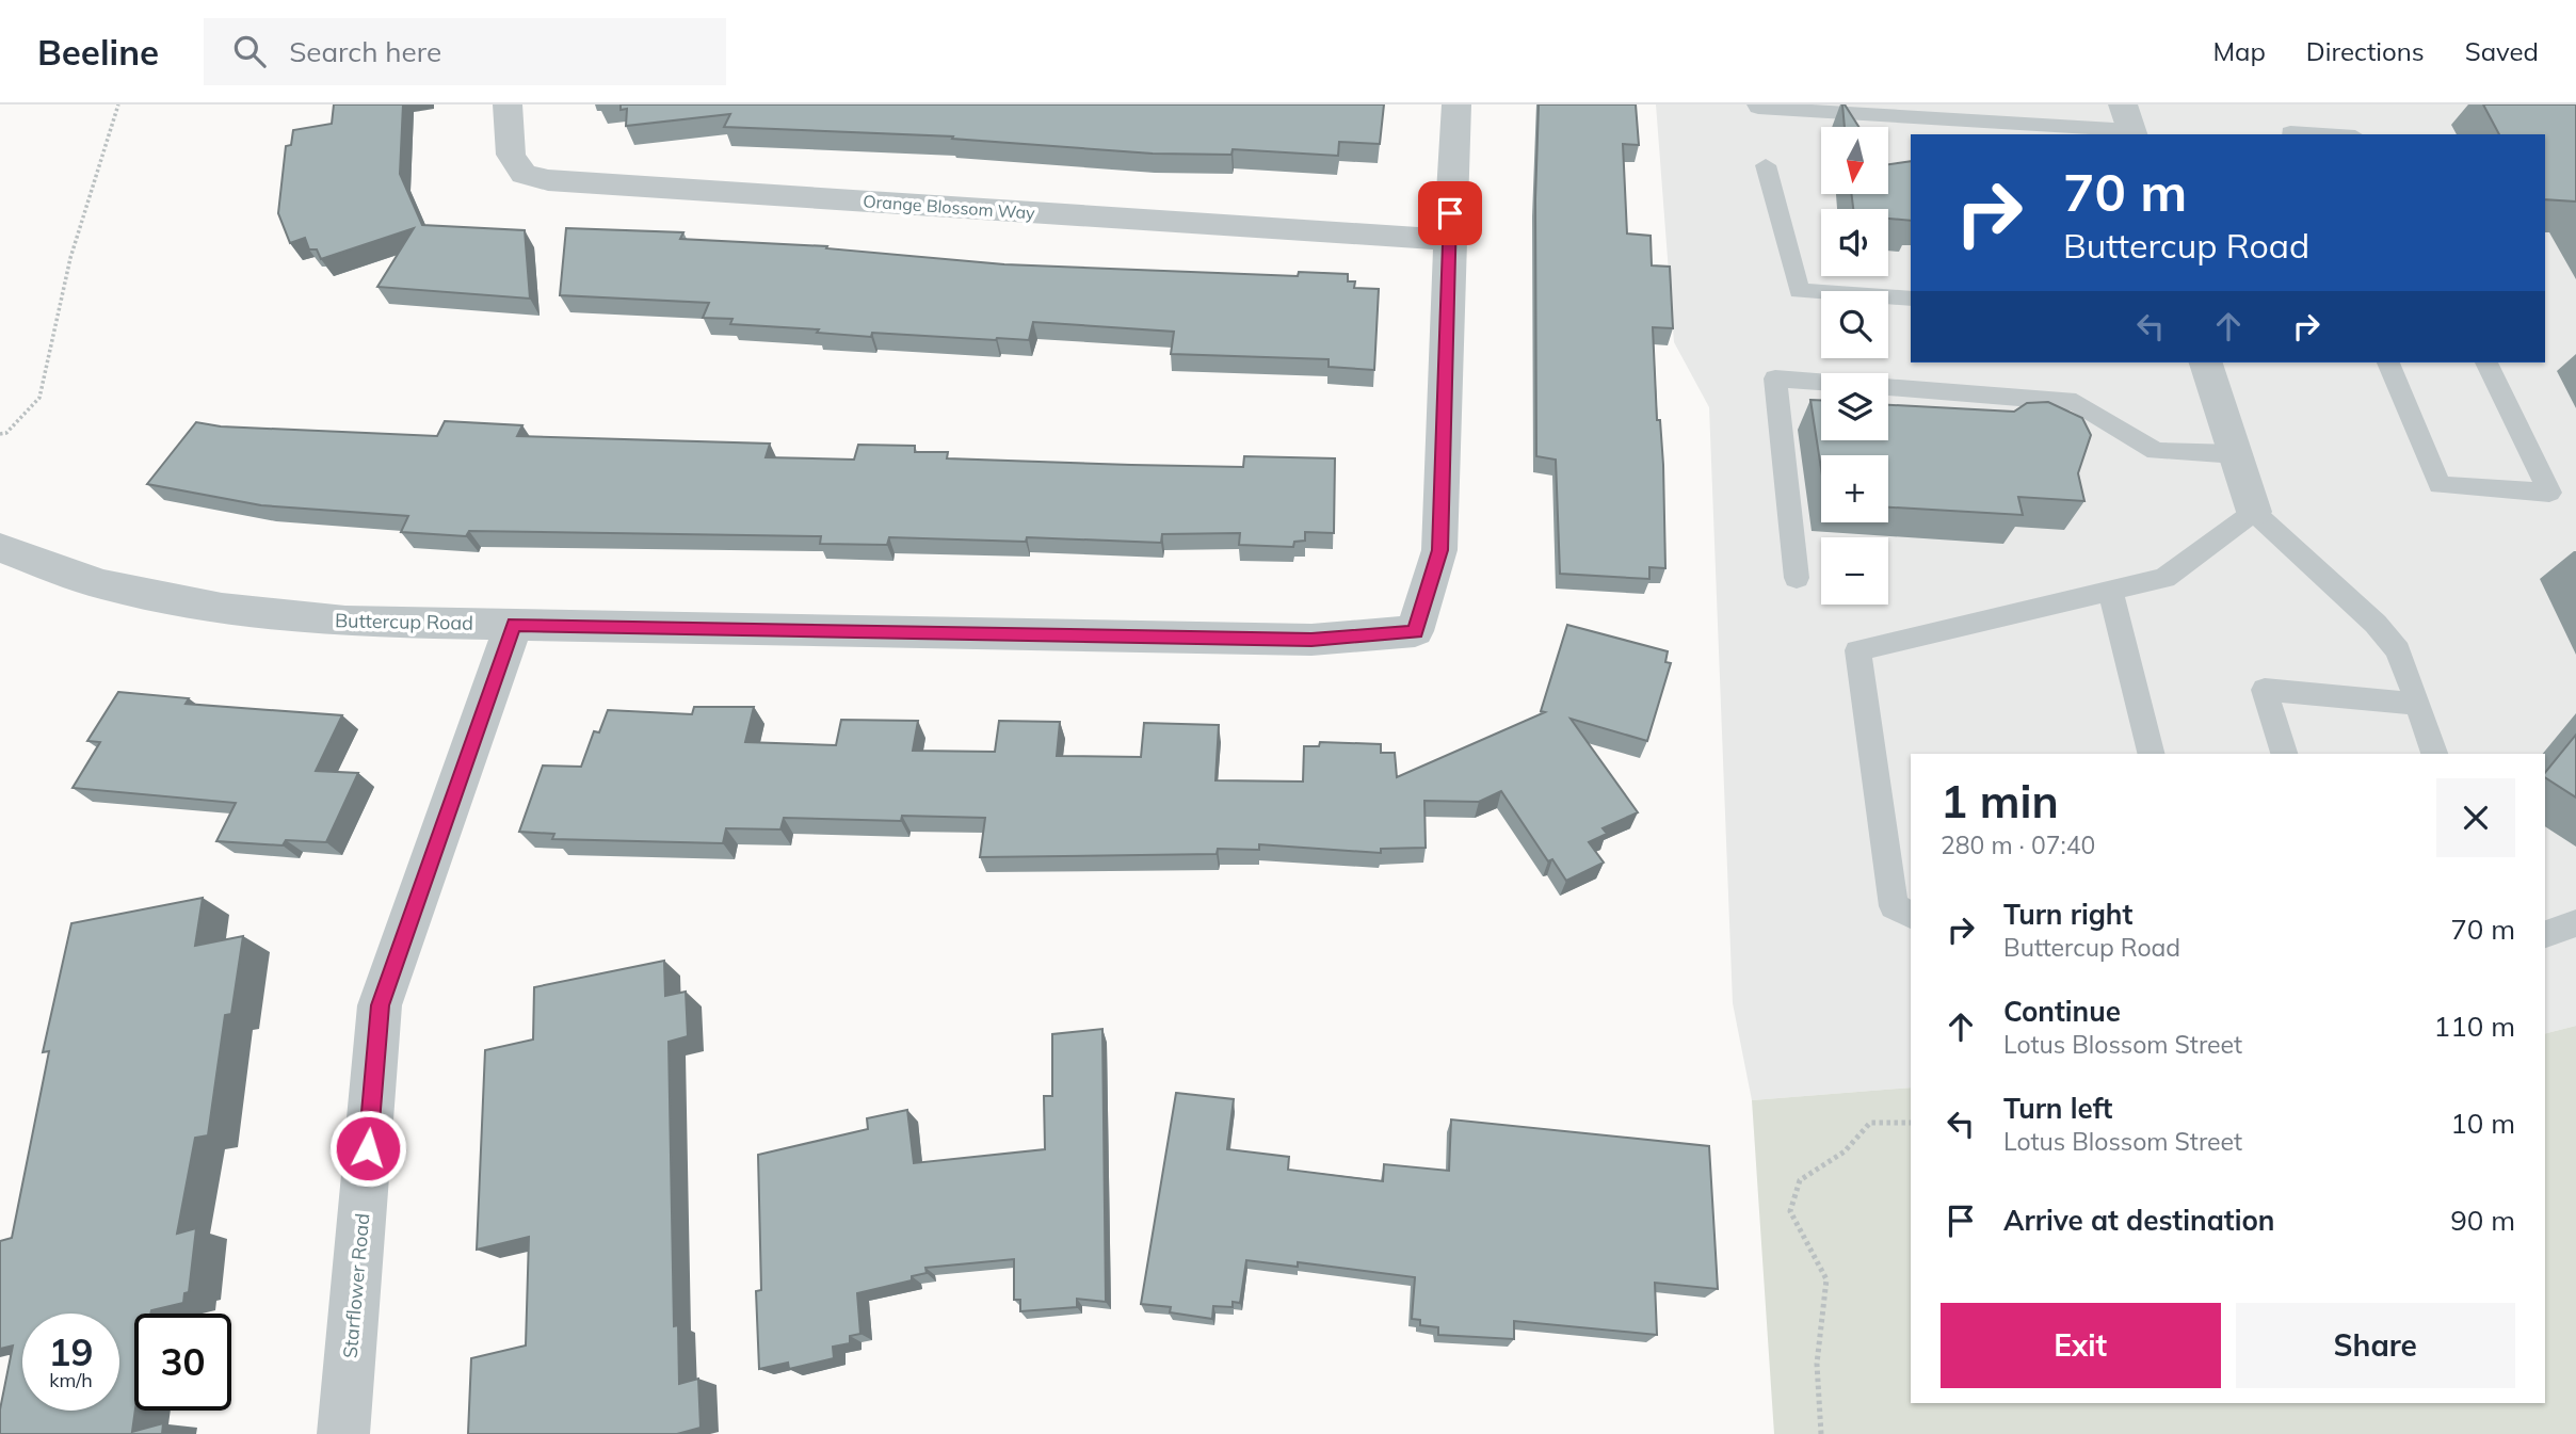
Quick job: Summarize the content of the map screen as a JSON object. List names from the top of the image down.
{
  "streets": {
    "street": ["Orange Blossom Way", "Buttercup Road", "Starflower Road"]
  },
  "crossings": [
    ["Orange Blossom Way", "Buttercup Road"],
    ["Buttercup Road", "Starflower Road"]
  ],
  "north": "bottom",
  "page": {
    "header": "Beeline",
    "search": "Search here",
    "nav": ["Map", "Directions", "Saved"],
    "map_buttons": ["+", "−"],
    "turn": ["70 m", "Buttercup Road"],
    "heading": ["1 min", "280 m · 07:40"],
    "list": [
      {
        "name": "Turn right",
        "note": "Buttercup Road",
        "value": "70 m"
      },
      {
        "name": "Continue",
        "note": "Lotus Blossom Street",
        "value": "110 m"
      },
      {
        "name": "Turn left",
        "note": "Lotus Blossom Street",
        "value": "10 m"
      },
      {
        "name": "Arrive at destination",
        "value": "90 m"
      }
    ],
    "buttons": ["Exit", "Share"],
    "speed": "19 km/h",
    "limit": "30"
  }
}
